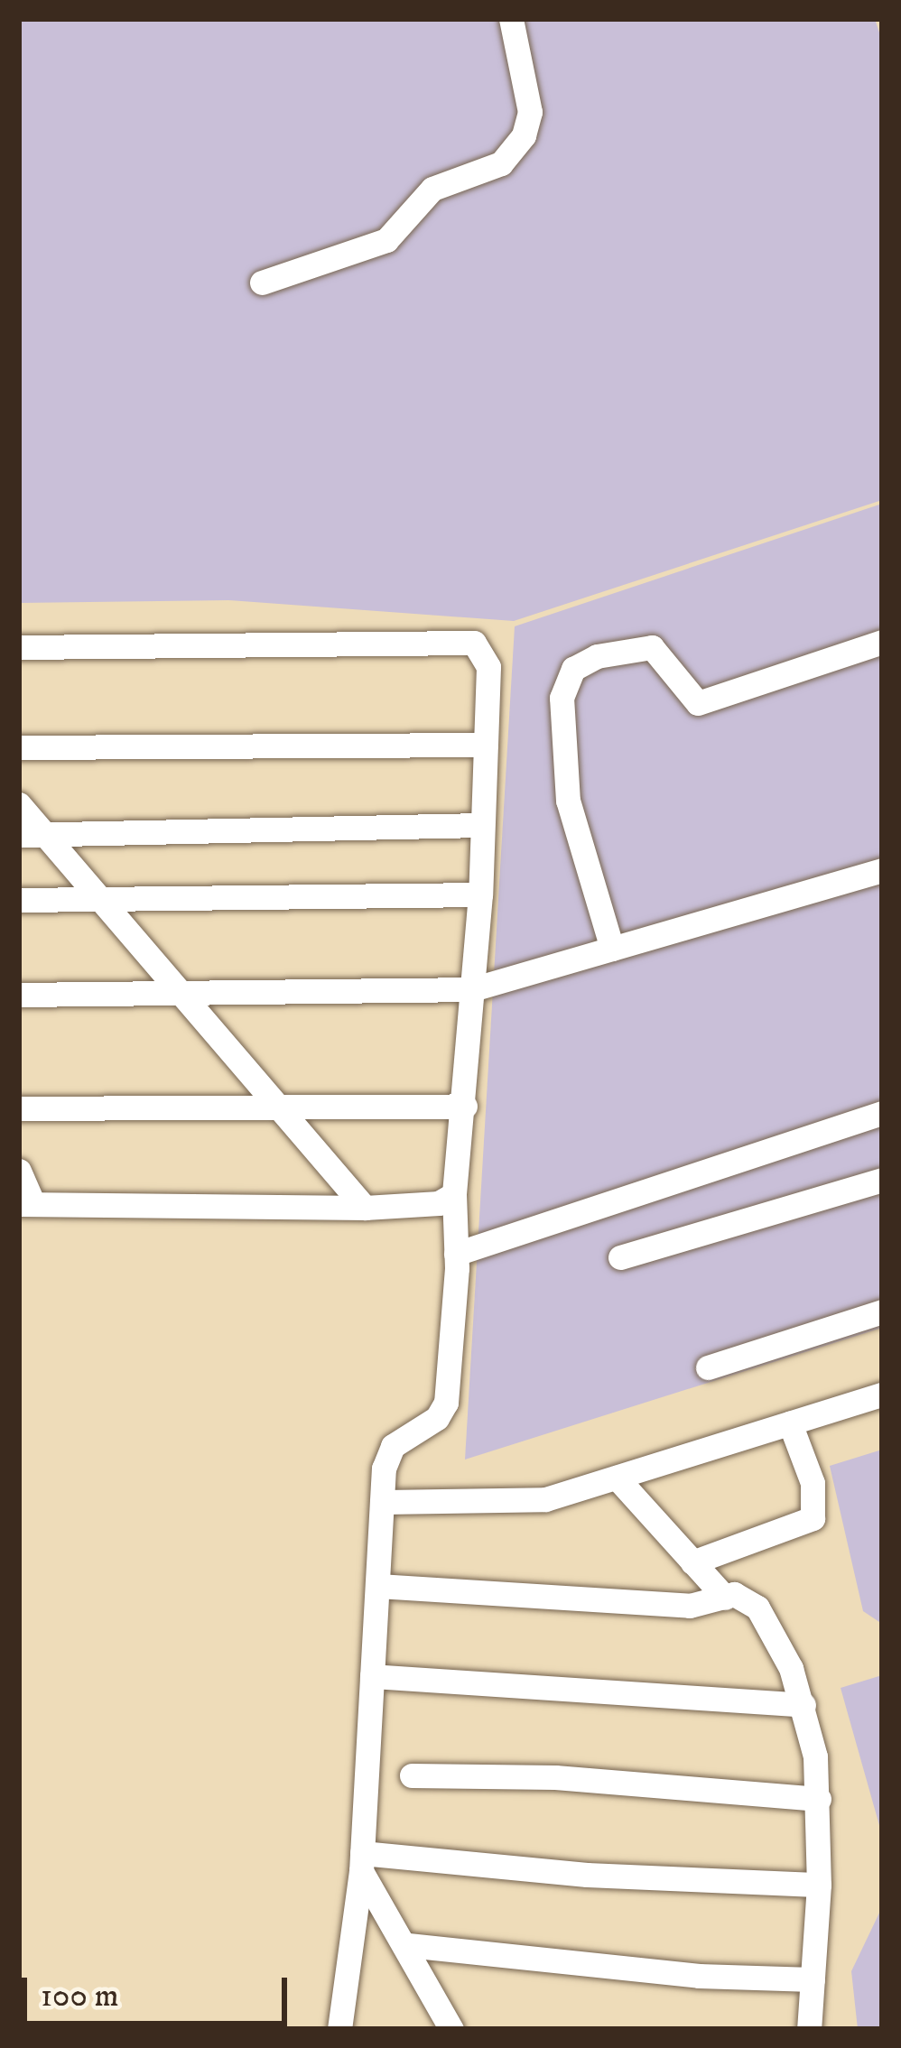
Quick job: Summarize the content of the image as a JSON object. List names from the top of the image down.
{
  "scale_bar": "100 m"
}
